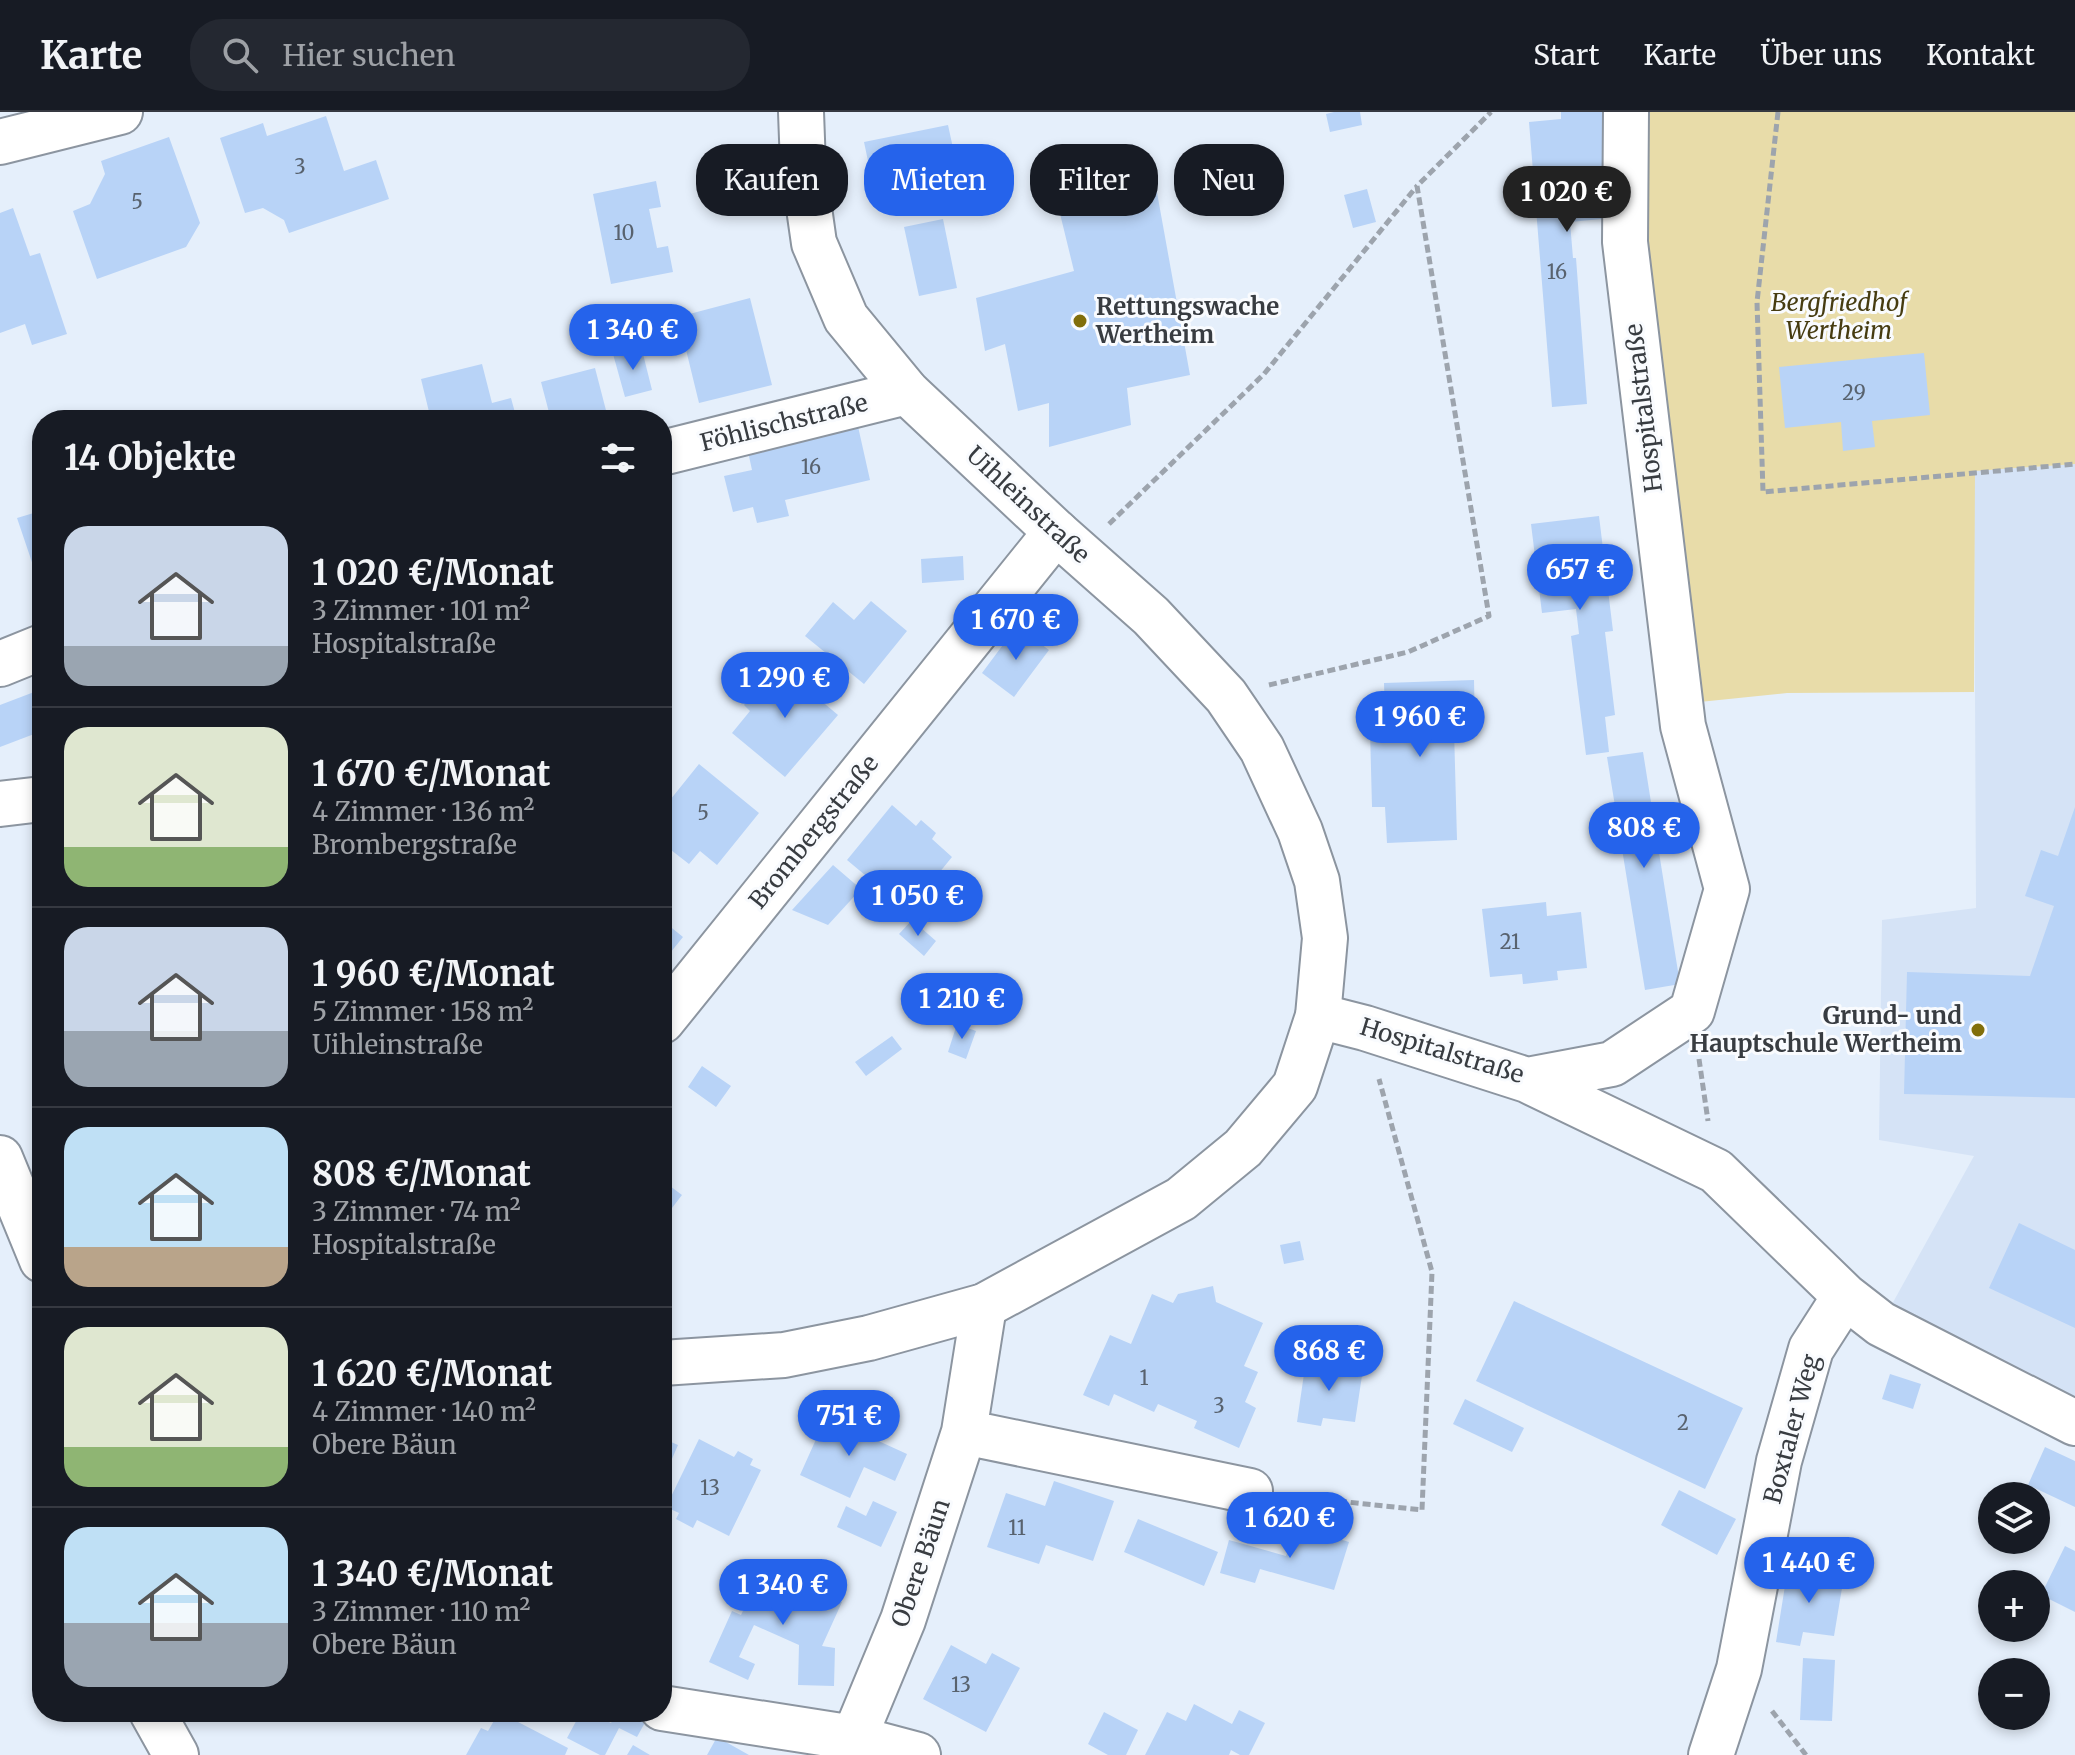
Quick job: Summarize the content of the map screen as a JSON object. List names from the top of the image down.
{
  "streets": {
    "street": [
      "Hospitalstraße",
      "Föhlischstraße",
      "Uihleinstraße",
      "Brombergstraße",
      "Boxtaler Weg",
      "Obere Bäun"
    ]
  },
  "crossings": [
    ["Hospitalstraße", "Uihleinstraße"],
    ["Föhlischstraße", "Uihleinstraße"],
    ["Uihleinstraße", "Brombergstraße"],
    ["Uihleinstraße", "Obere Bäun"]
  ],
  "parks": ["Bergfriedhof Wertheim"],
  "places": ["Rettungswache Wertheim", "Grund- und Hauptschule Wertheim"],
  "house_numbers": [
    "3",
    "5",
    "10",
    "16",
    "29",
    "16",
    "5",
    "21",
    "1",
    "3",
    "2",
    "13",
    "11",
    "13"
  ],
  "page": {
    "header": "Karte",
    "search": "Hier suchen",
    "nav": [
      "Start",
      "Karte",
      "Über uns",
      "Kontakt"
    ],
    "chip": [
      "Kaufen",
      "Mieten",
      "Filter",
      "Neu"
    ],
    "price": [
      "1 020 €",
      "1 340 €",
      "657 €",
      "1 670 €",
      "1 290 €",
      "1 960 €",
      "808 €",
      "1 050 €",
      "1 210 €",
      "868 €",
      "751 €",
      "1 620 €",
      "1 440 €",
      "1 340 €"
    ],
    "heading": "14 Objekte",
    "list": [
      {
        "name": "1 020 €/Monat",
        "note": "3 Zimmer · 101 m² · Hospitalstraße"
      },
      {
        "name": "1 670 €/Monat",
        "note": "4 Zimmer · 136 m² · Brombergstraße"
      },
      {
        "name": "1 960 €/Monat",
        "note": "5 Zimmer · 158 m² · Uihleinstraße"
      },
      {
        "name": "808 €/Monat",
        "note": "3 Zimmer · 74 m² · Hospitalstraße"
      },
      {
        "name": "1 620 €/Monat",
        "note": "4 Zimmer · 140 m² · Obere Bäun"
      },
      {
        "name": "1 340 €/Monat",
        "note": "3 Zimmer · 110 m² · Obere Bäun"
      }
    ],
    "map_buttons": ["+", "−"]
  }
}
